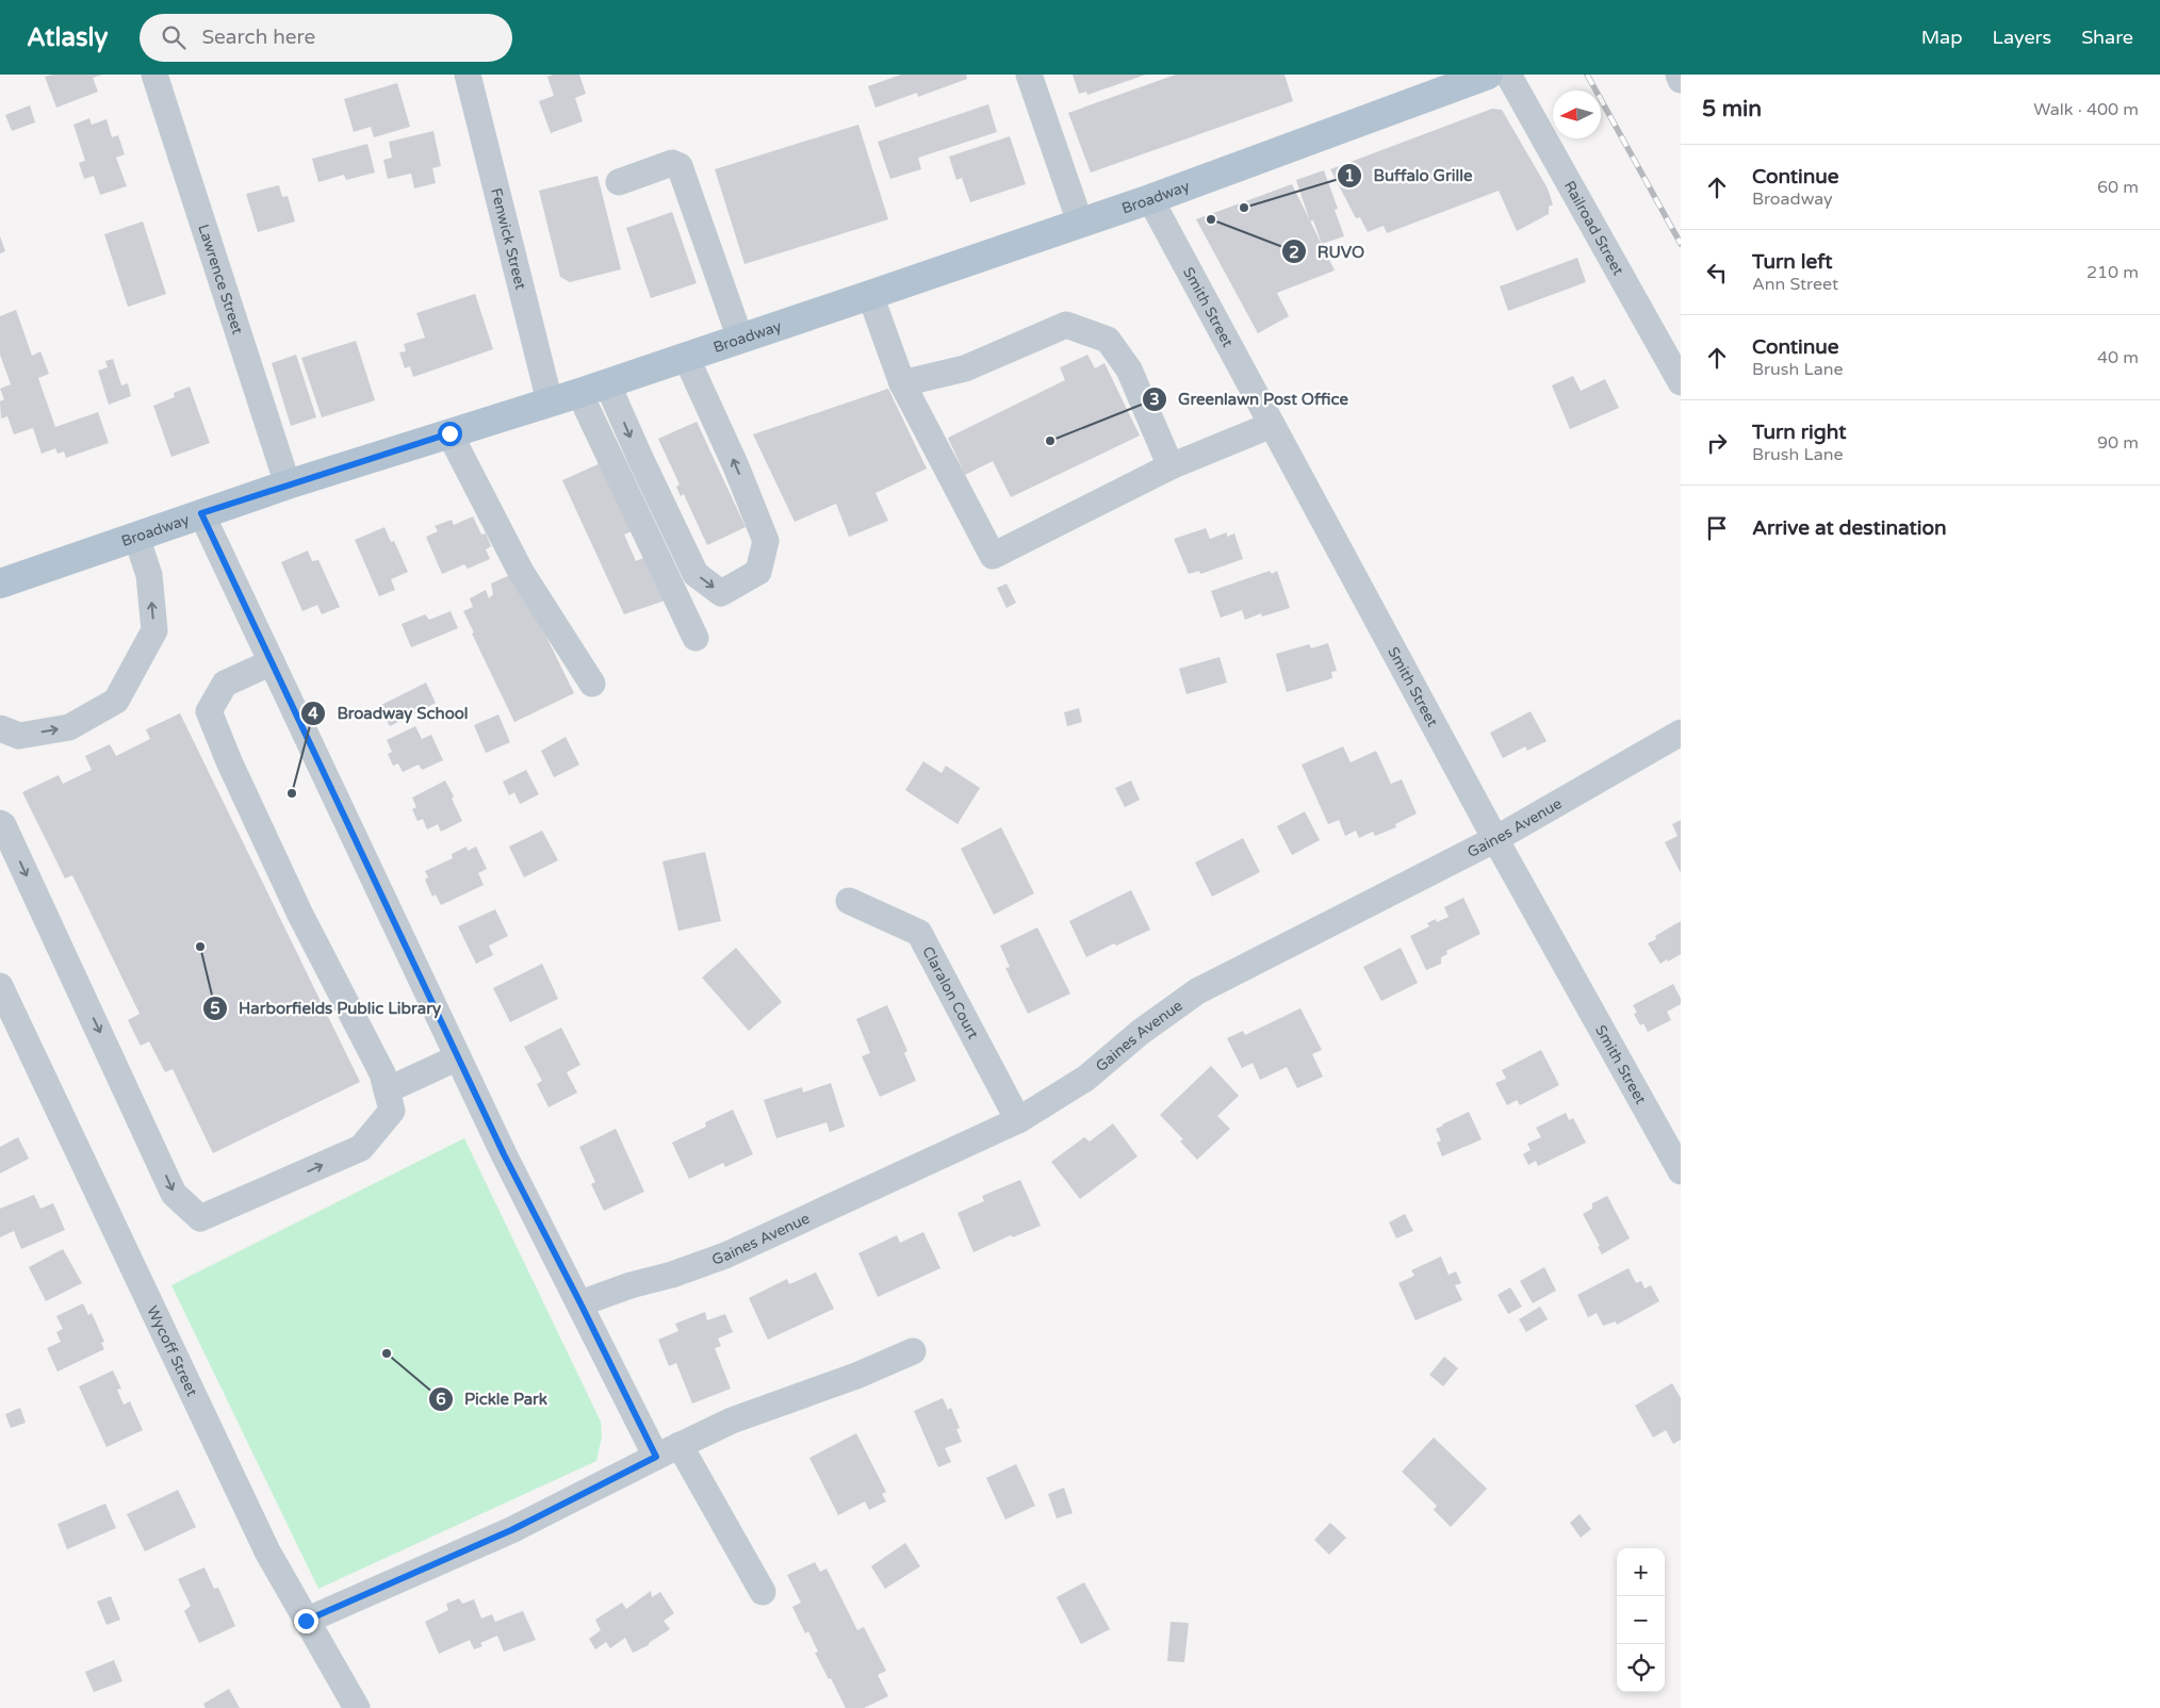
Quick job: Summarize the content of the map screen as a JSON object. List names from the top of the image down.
{
  "streets": {
    "main road": ["Broadway"],
    "street": [
      "Railroad Street",
      "Fenwick Street",
      "Lawrence Street",
      "Smith Street",
      "Gaines Avenue",
      "Claralon Court",
      "Wycoff Street"
    ]
  },
  "crossings": [
    ["Broadway", "Fenwick Street"],
    ["Broadway", "Lawrence Street"],
    ["Broadway", "Smith Street"],
    ["Smith Street", "Gaines Avenue"],
    ["Gaines Avenue", "Claralon Court"]
  ],
  "places": [
    "Buffalo Grille",
    "RUVO",
    "Greenlawn Post Office",
    "Broadway School",
    "Harborfields Public Library",
    "Pickle Park"
  ],
  "north": "left",
  "page": {
    "header": "Atlasly",
    "search": "Search here",
    "nav": ["Map", "Layers", "Share"],
    "heading": ["5 min", "Walk · 400 m"],
    "list": [
      ["Continue", "Broadway", "60 m"],
      ["Turn left", "Ann Street", "210 m"],
      ["Continue", "Brush Lane", "40 m"],
      ["Turn right", "Brush Lane", "90 m"],
      "Arrive at destination"
    ],
    "map_buttons": ["+", "−"]
  }
}
